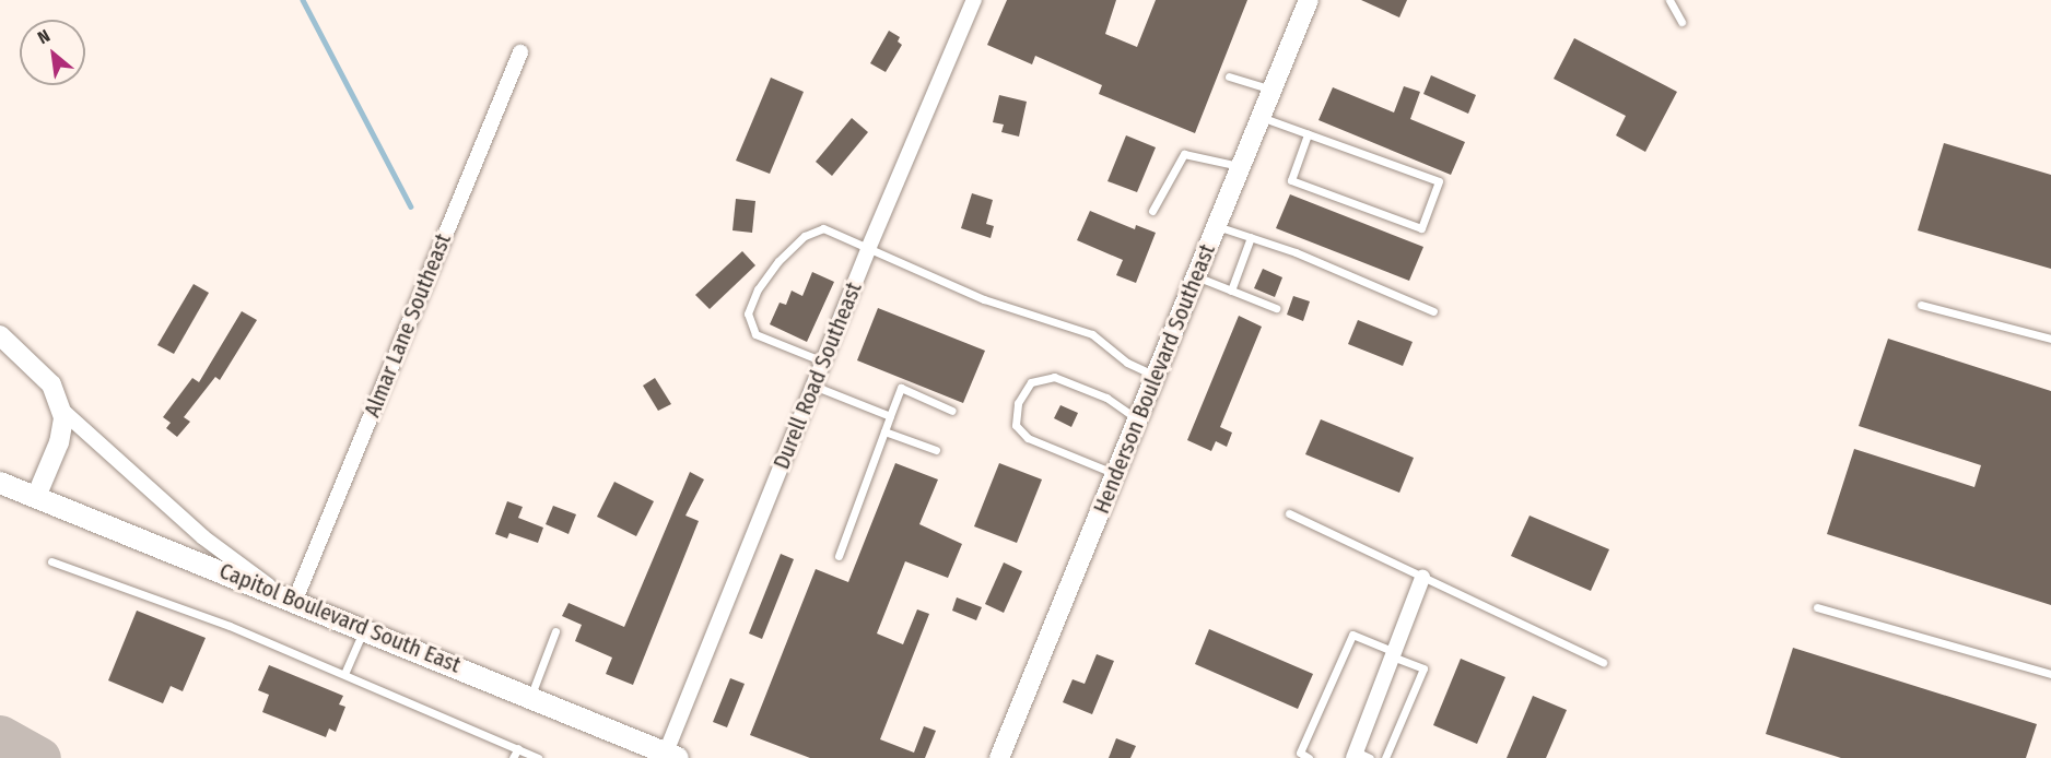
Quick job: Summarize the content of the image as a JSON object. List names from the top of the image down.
{
  "streets": {
    "main road": ["Capitol Boulevard South East"],
    "street": ["Almar Lane Southeast", "Durell Road Southeast", "Henderson Boulevard Southeast"]
  },
  "crossings": [
    ["Almar Lane Southeast", "Capitol Boulevard South East"],
    ["Durell Road Southeast", "Capitol Boulevard South East"]
  ],
  "north": "top left"
}
